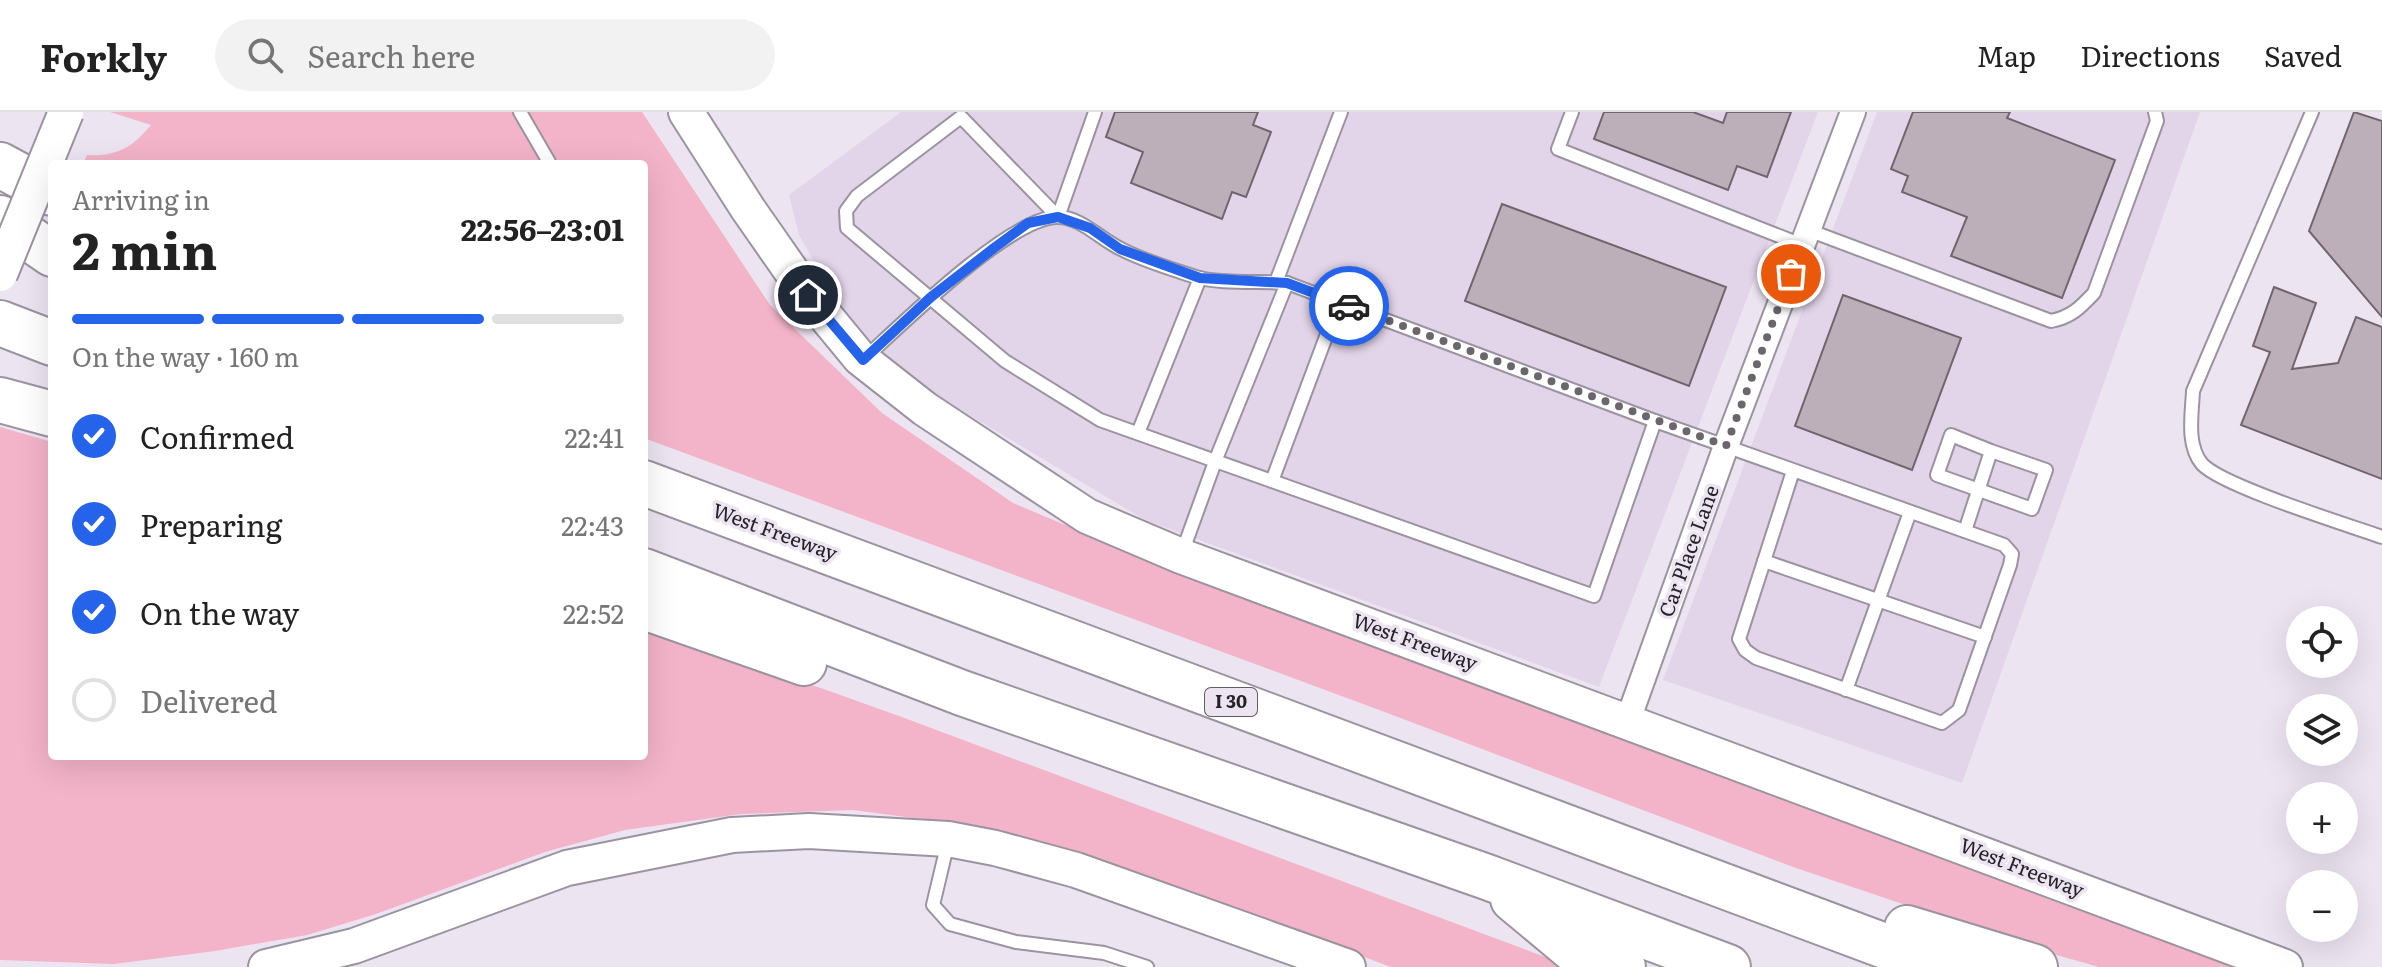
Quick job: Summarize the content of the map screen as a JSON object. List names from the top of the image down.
{
  "streets": {
    "highway": ["West Freeway", "I 30"],
    "street": ["Car Place Lane"]
  },
  "crossings": [
    ["West Freeway", "Car Place Lane"]
  ],
  "page": {
    "header": "Forkly",
    "search": "Search here",
    "nav": ["Map", "Directions", "Saved"],
    "heading": ["2 min", "Arriving in", "22:56–23:01"],
    "bar": "On the way · 160 m",
    "list": [
      ["Confirmed", "22:41"],
      ["Preparing", "22:43"],
      ["On the way", "22:52"],
      "Delivered"
    ],
    "map_buttons": ["+", "−"]
  }
}
